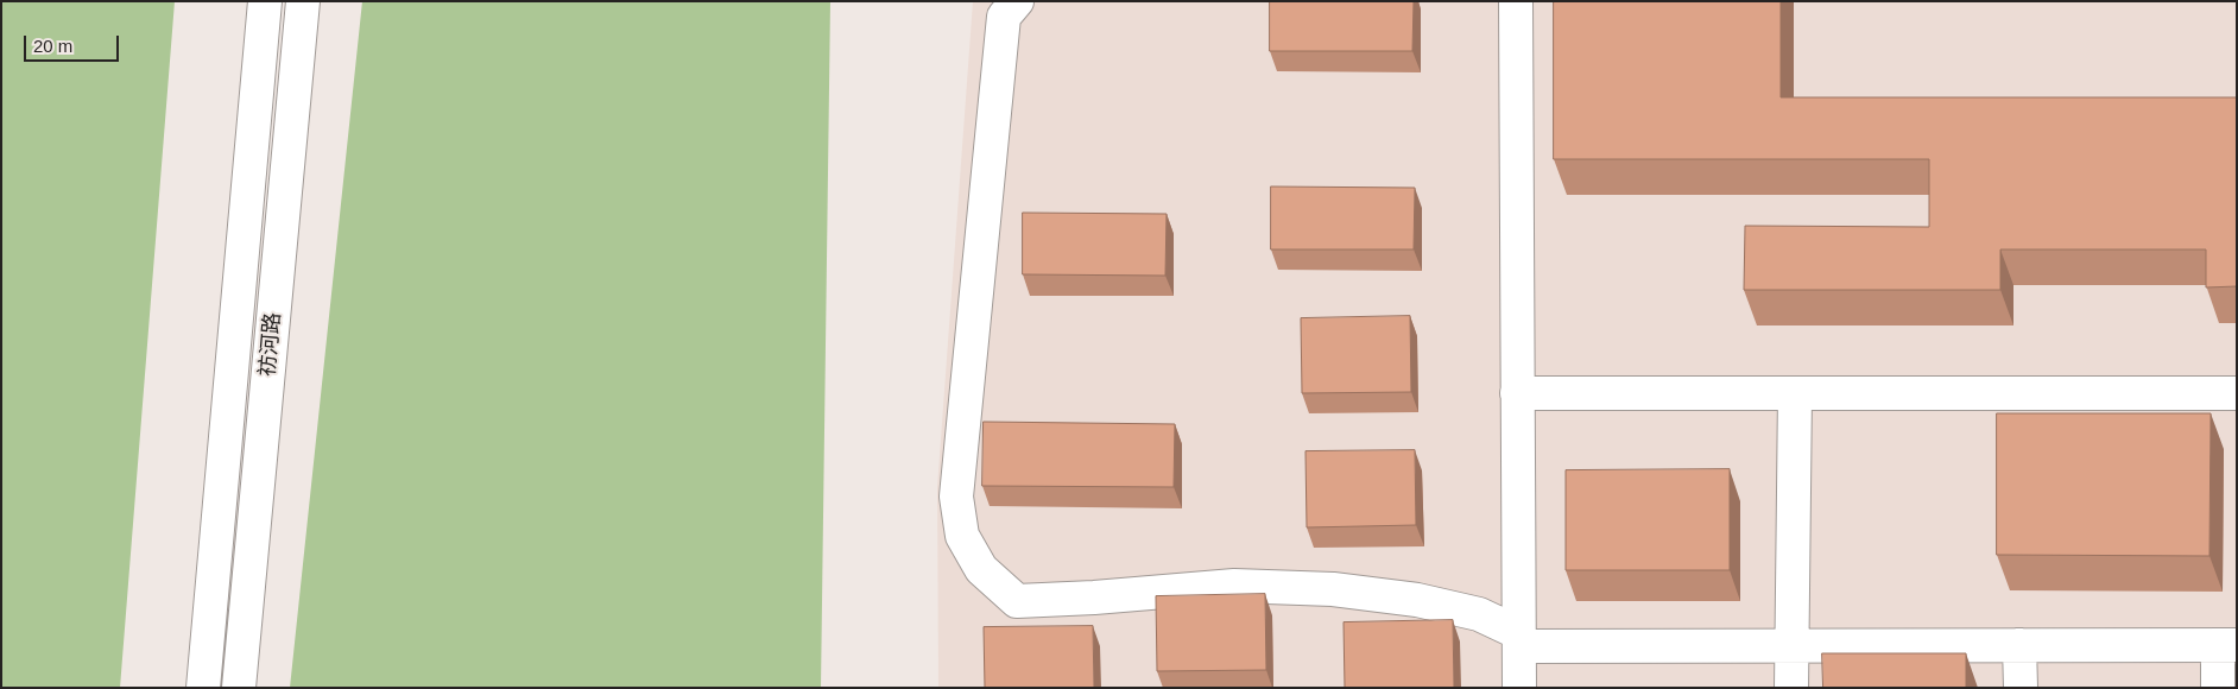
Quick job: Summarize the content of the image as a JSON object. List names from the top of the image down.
{
  "streets": {
    "main road": ["祊河路"]
  },
  "scale_bar": "20 m"
}
